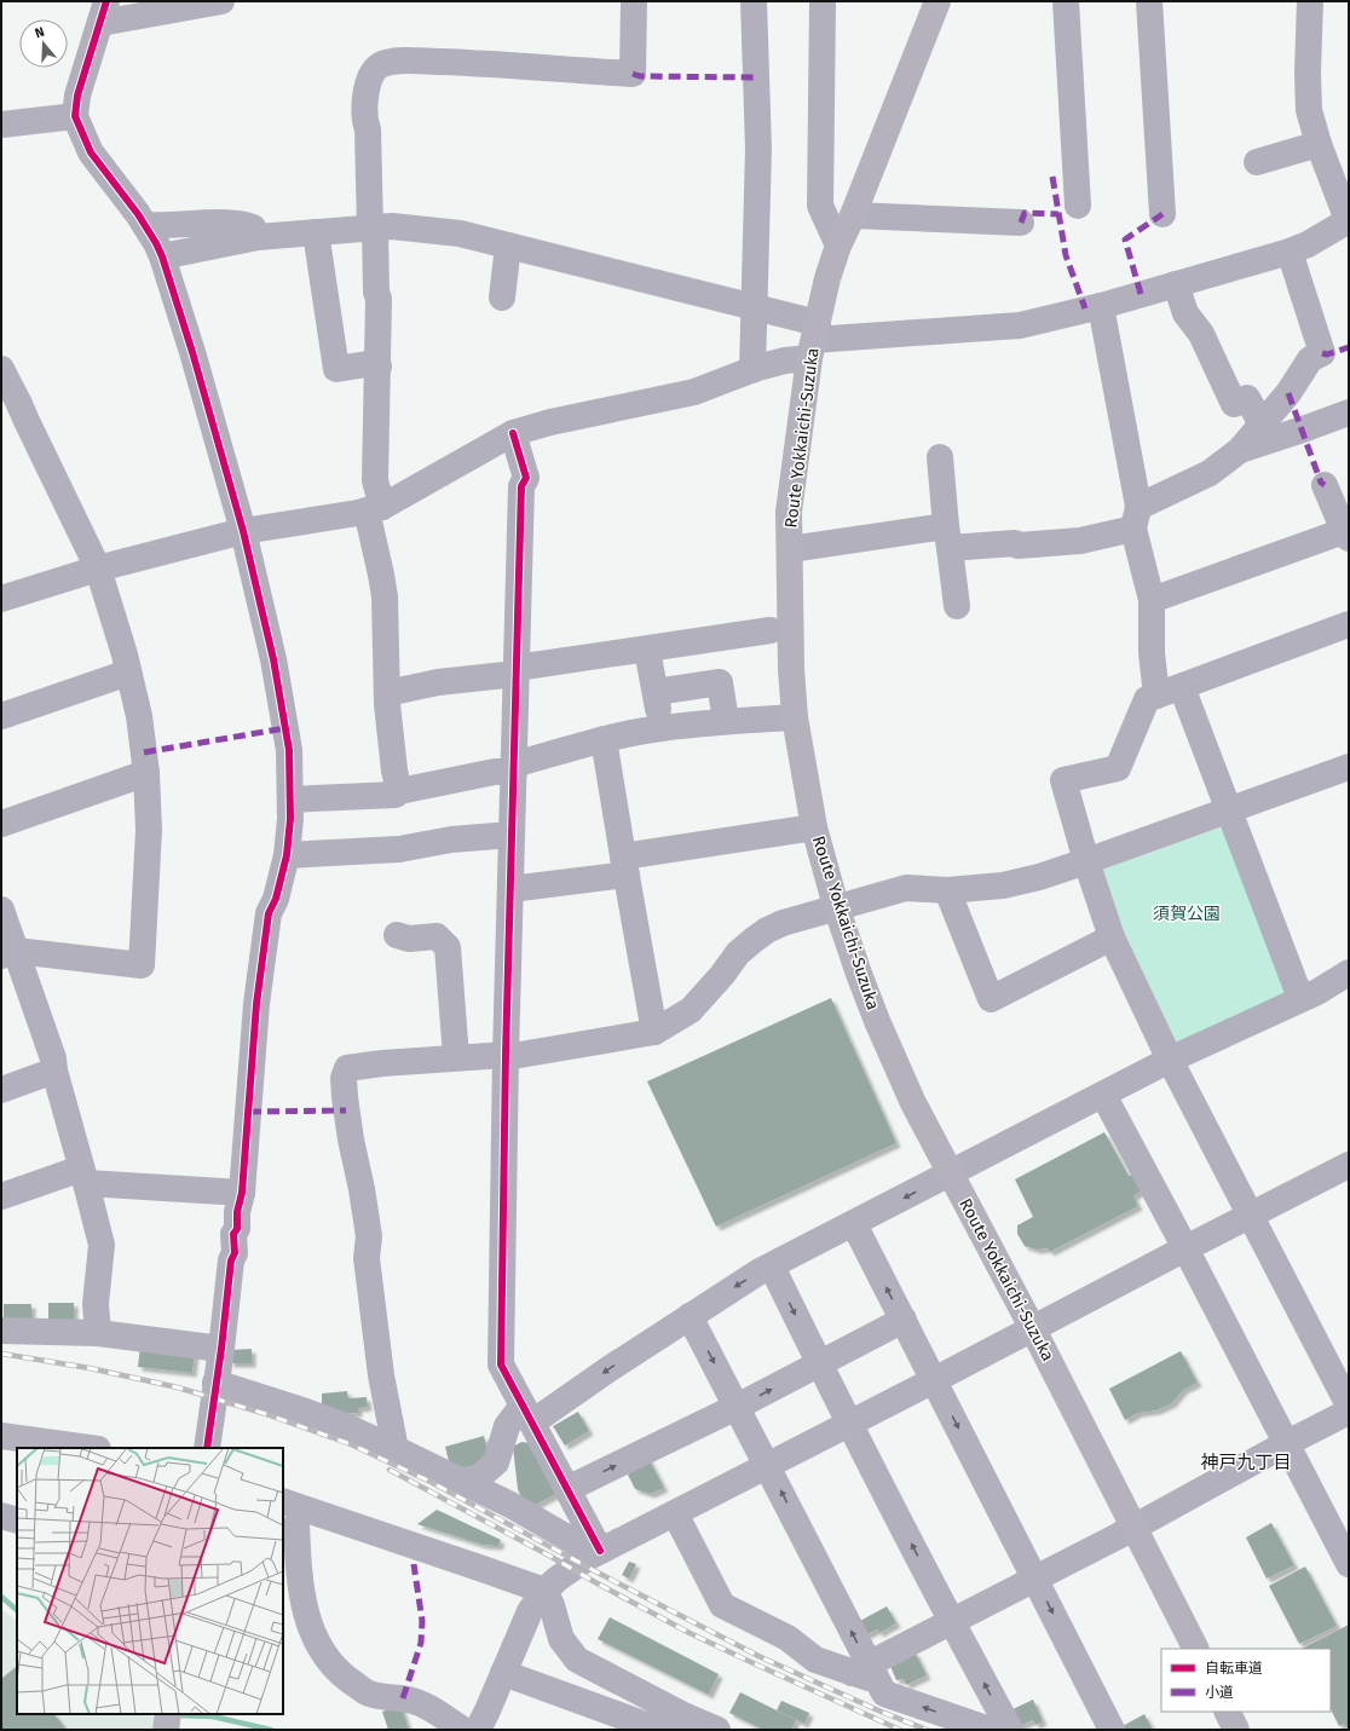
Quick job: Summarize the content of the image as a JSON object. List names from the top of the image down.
{
  "streets": {
    "main road": ["Route Yokkaichi-Suzuka"]
  },
  "districts": ["神戸九丁目"],
  "parks": ["須賀公園"],
  "legend": ["自転車道", "小道"],
  "north": "top"
}
